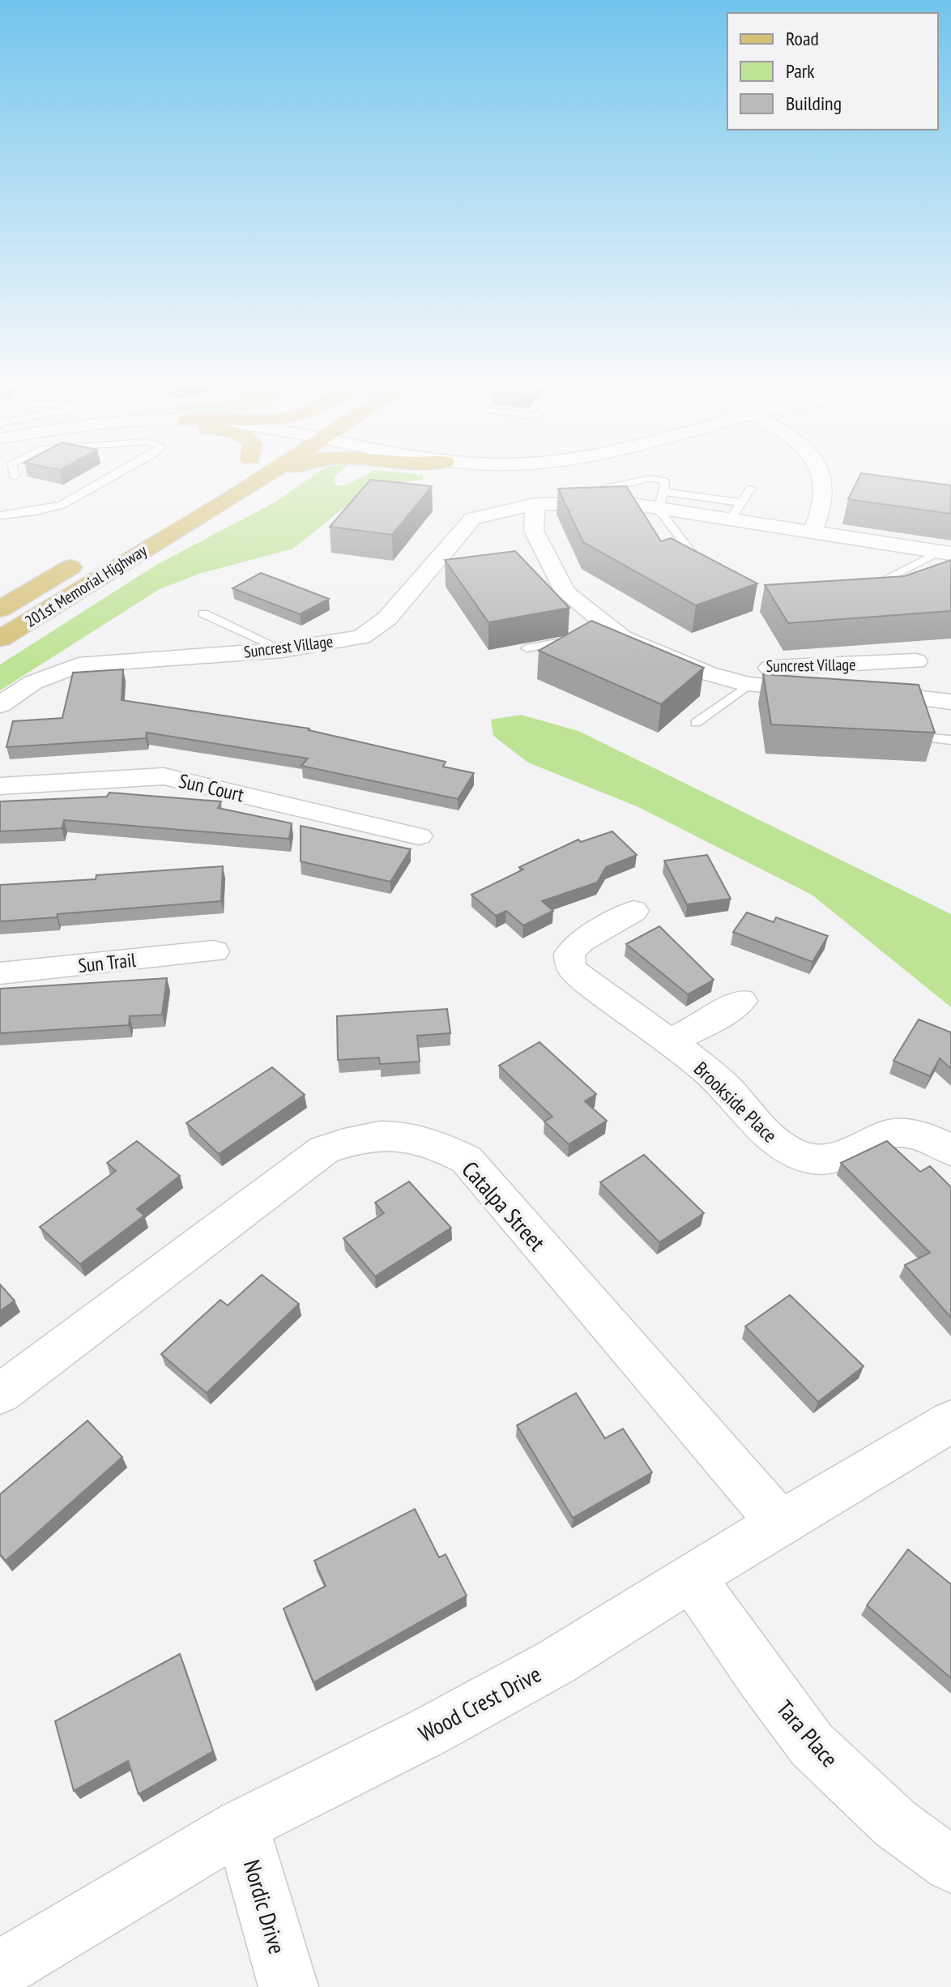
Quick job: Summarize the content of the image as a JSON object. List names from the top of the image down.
{
  "streets": {
    "main road": ["201st Memorial Highway"],
    "street": [
      "Suncrest Village",
      "Sun Court",
      "Sun Trail",
      "Brookside Place",
      "Catalpa Street",
      "Wood Crest Drive",
      "Tara Place",
      "Nordic Drive"
    ]
  },
  "crossings": [
    ["Catalpa Street", "Wood Crest Drive"],
    ["Wood Crest Drive", "Tara Place"],
    ["Wood Crest Drive", "Nordic Drive"]
  ],
  "legend": ["Road", "Park", "Building"]
}
